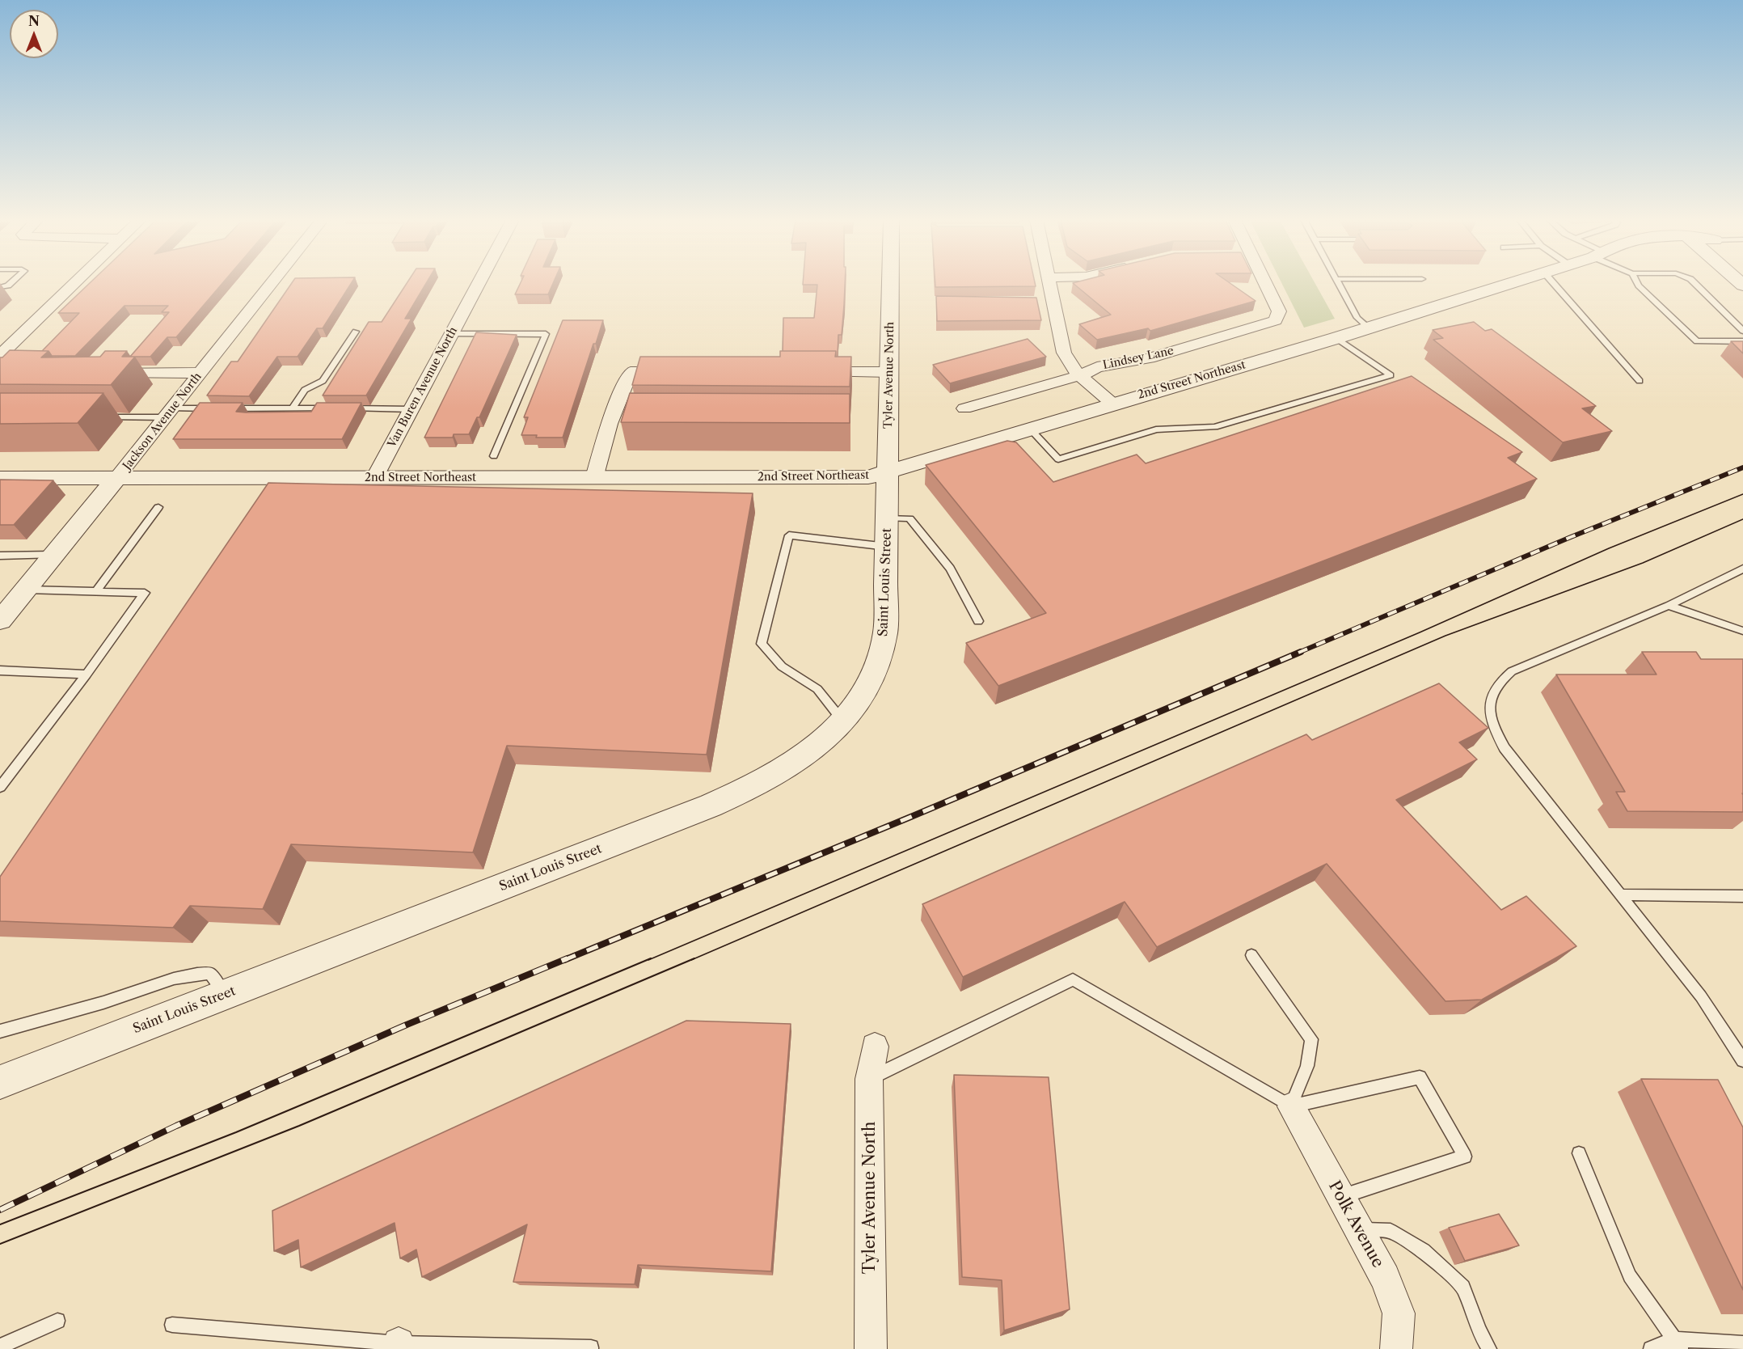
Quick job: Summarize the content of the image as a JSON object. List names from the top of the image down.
{
  "streets": {
    "street": [
      "Lindsey Lane",
      "Tyler Avenue North",
      "2nd Street Northeast",
      "Van Buren Avenue North",
      "Jackson Avenue North",
      "Saint Louis Street",
      "Polk Avenue"
    ]
  },
  "crossings": [
    ["Tyler Avenue North", "2nd Street Northeast"],
    ["Tyler Avenue North", "Saint Louis Street"],
    ["2nd Street Northeast", "Van Buren Avenue North"],
    ["2nd Street Northeast", "Jackson Avenue North"],
    ["2nd Street Northeast", "Saint Louis Street"]
  ],
  "north": "top"
}
